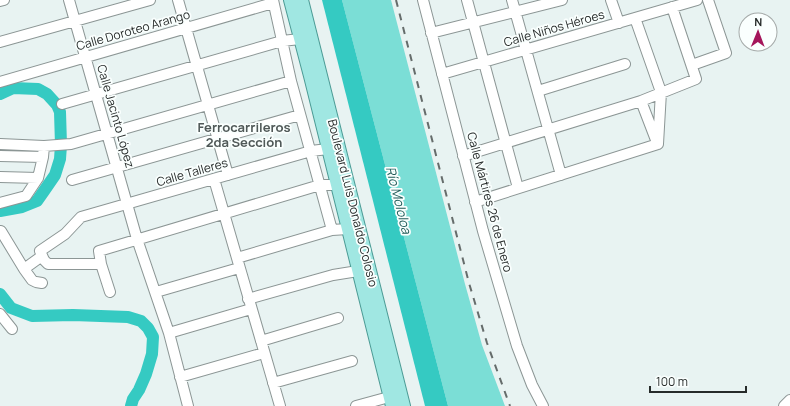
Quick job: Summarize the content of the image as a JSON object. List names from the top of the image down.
{
  "streets": {
    "main road": ["Boulevard Luis Donaldo Colosio"],
    "street": [
      "Calle Niños Héroes",
      "Calle Doroteo Arango",
      "Calle Jacinto López",
      "Calle Talleres",
      "Calle Mártires 26 de Enero"
    ]
  },
  "crossings": [
    ["Calle Niños Héroes", "Calle Mártires 26 de Enero"],
    ["Calle Doroteo Arango", "Calle Jacinto López"],
    ["Calle Jacinto López", "Calle Talleres"],
    ["Calle Talleres", "Boulevard Luis Donaldo Colosio"]
  ],
  "districts": ["Ferrocarrileros 2da Sección"],
  "water": ["Río Mololoa"],
  "scale_bar": "100 m",
  "north": "top"
}
